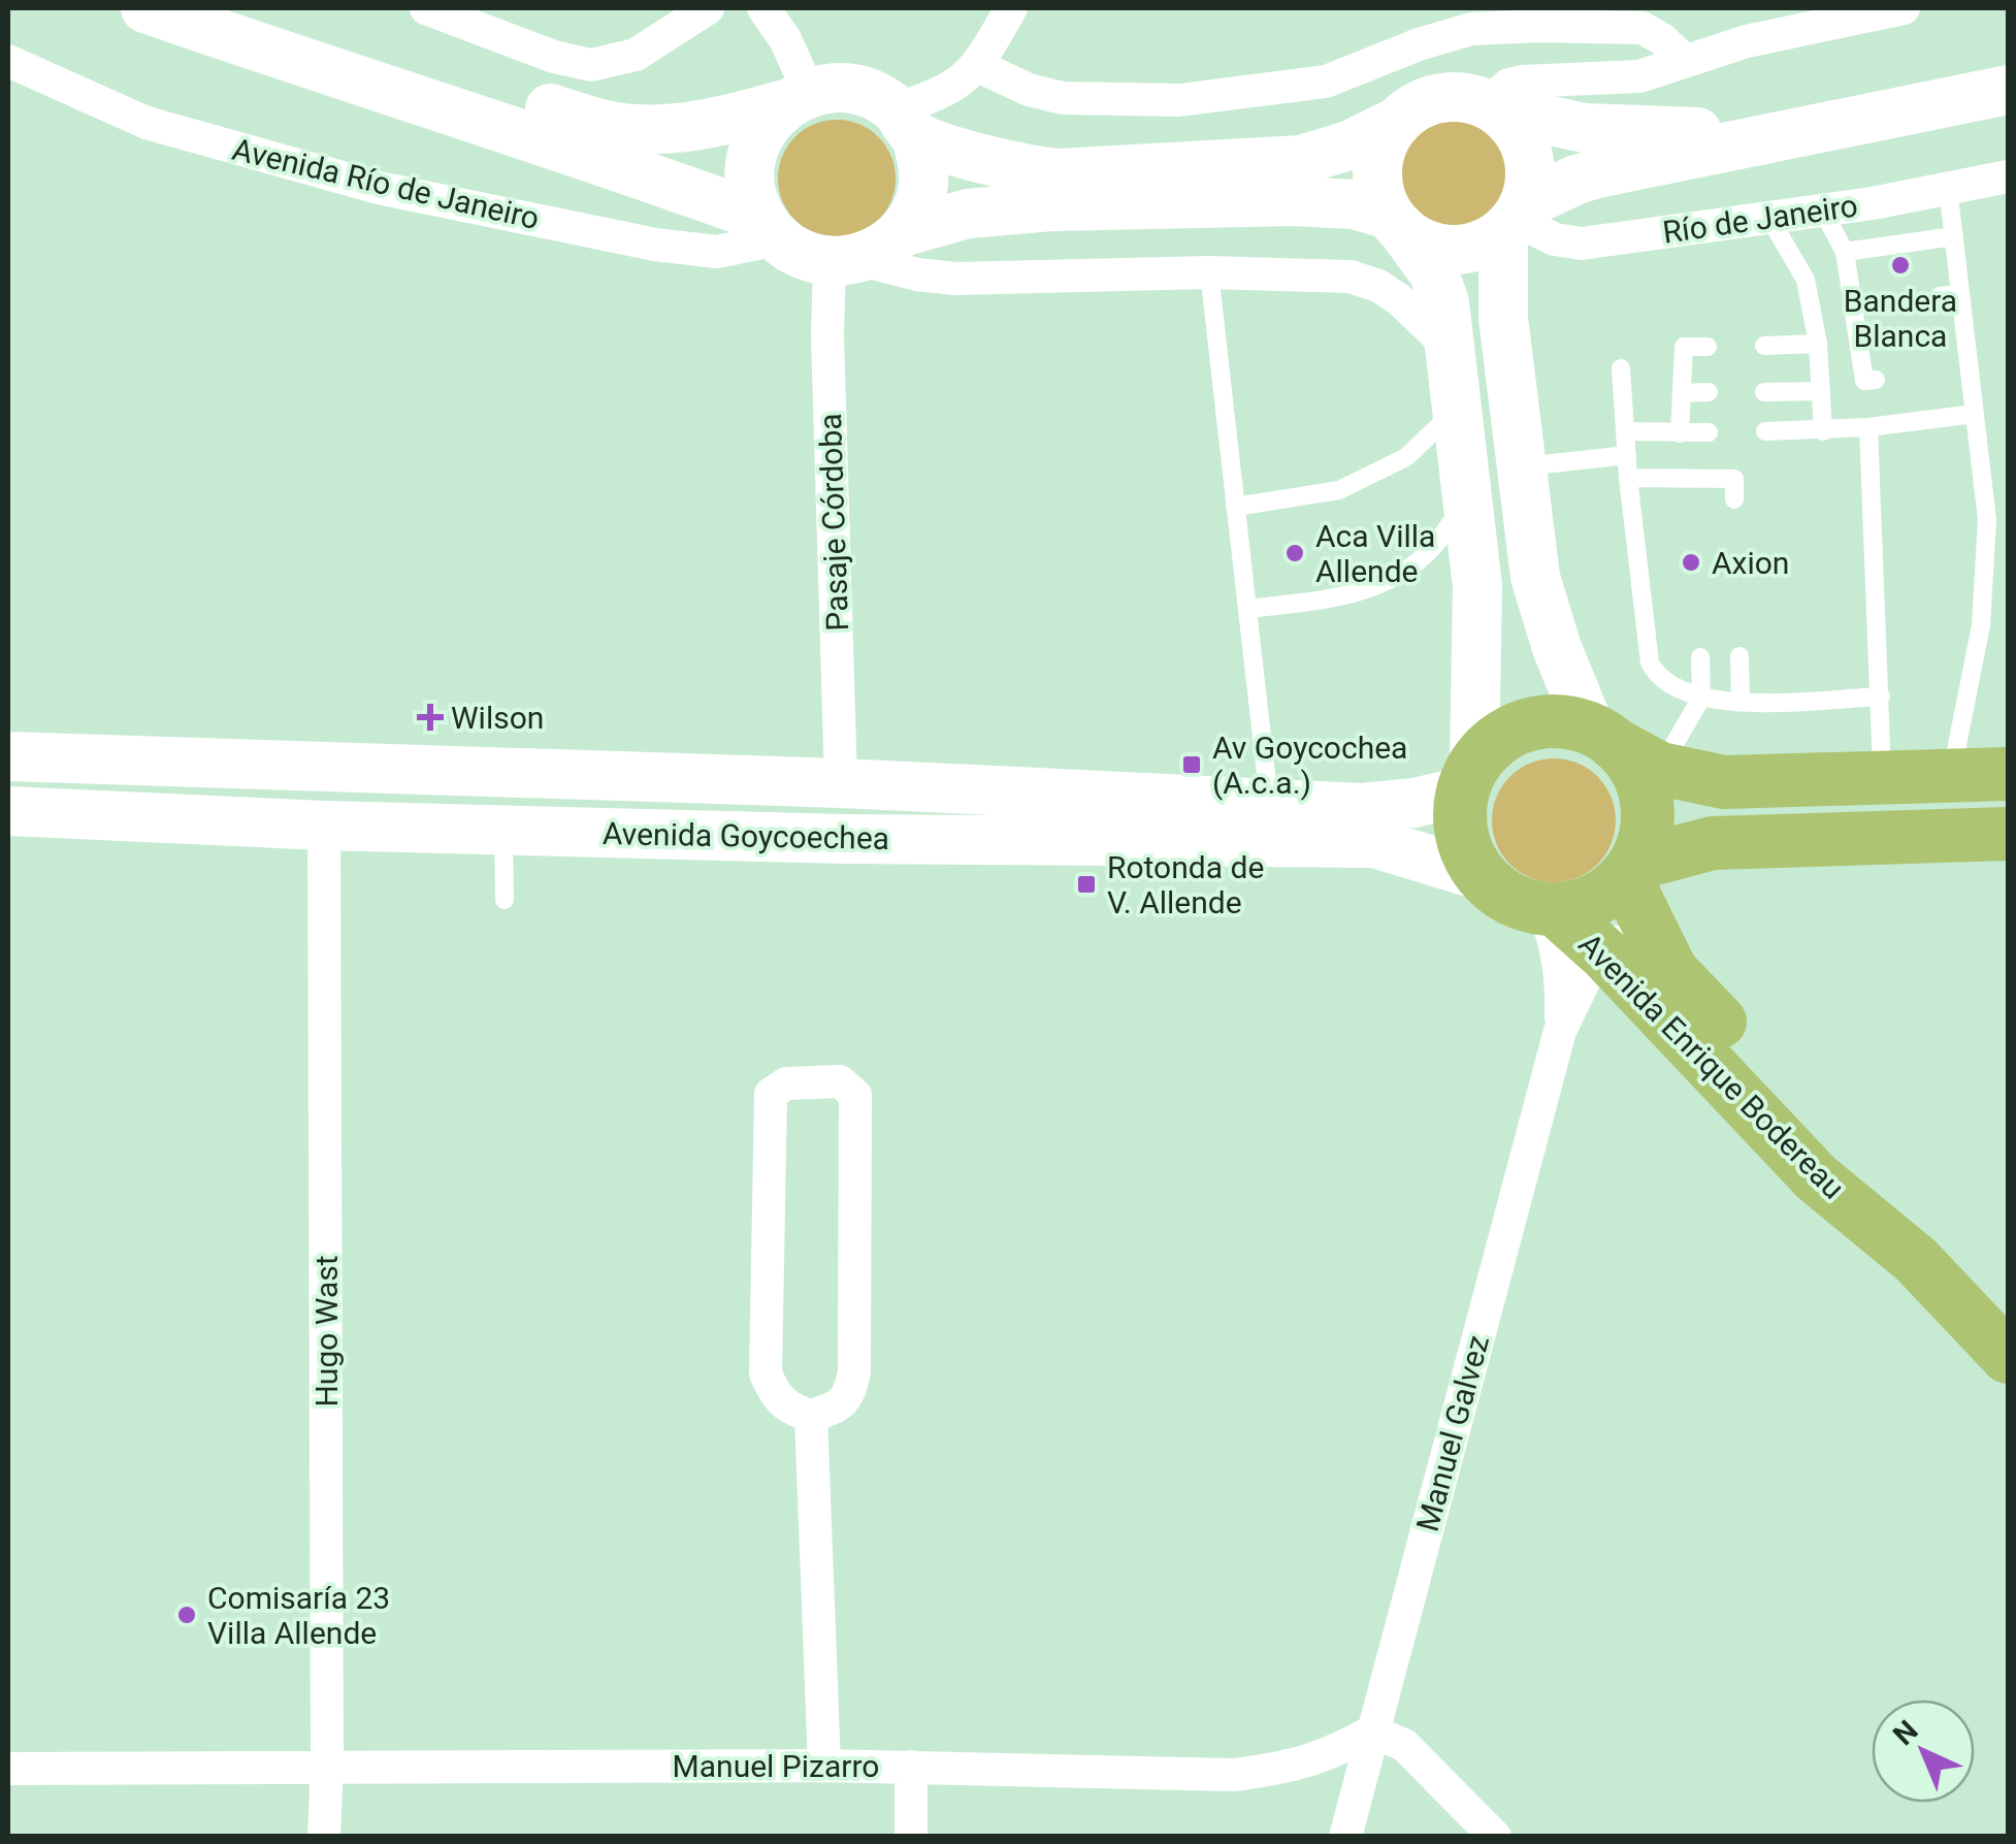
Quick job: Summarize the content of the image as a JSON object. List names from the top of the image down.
{
  "streets": {
    "main road": ["Avenida Goycoechea", "Avenida Enrique Bodereau"],
    "street": [
      "Avenida Río de Janeiro",
      "Río de Janeiro",
      "Pasaje Córdoba",
      "Hugo Wast",
      "Manuel Galvez",
      "Manuel Pizarro"
    ]
  },
  "crossings": [
    ["Avenida Río de Janeiro", "Pasaje Córdoba"],
    ["Pasaje Córdoba", "Avenida Goycoechea"],
    ["Avenida Goycoechea", "Avenida Enrique Bodereau"],
    ["Avenida Goycoechea", "Hugo Wast"],
    ["Avenida Goycoechea", "Manuel Galvez"],
    ["Avenida Enrique Bodereau", "Manuel Galvez"],
    ["Hugo Wast", "Manuel Pizarro"],
    ["Manuel Galvez", "Manuel Pizarro"]
  ],
  "places": {
    "other": [
      "Bandera Blanca",
      "Aca Villa Allende",
      "Axion",
      "Comisaría 23 Villa Allende"
    ],
    "health": ["Wilson"],
    "transit": ["Av Goycochea (A.c.a.)", "Rotonda de V. Allende"]
  },
  "north": "top left"
}
